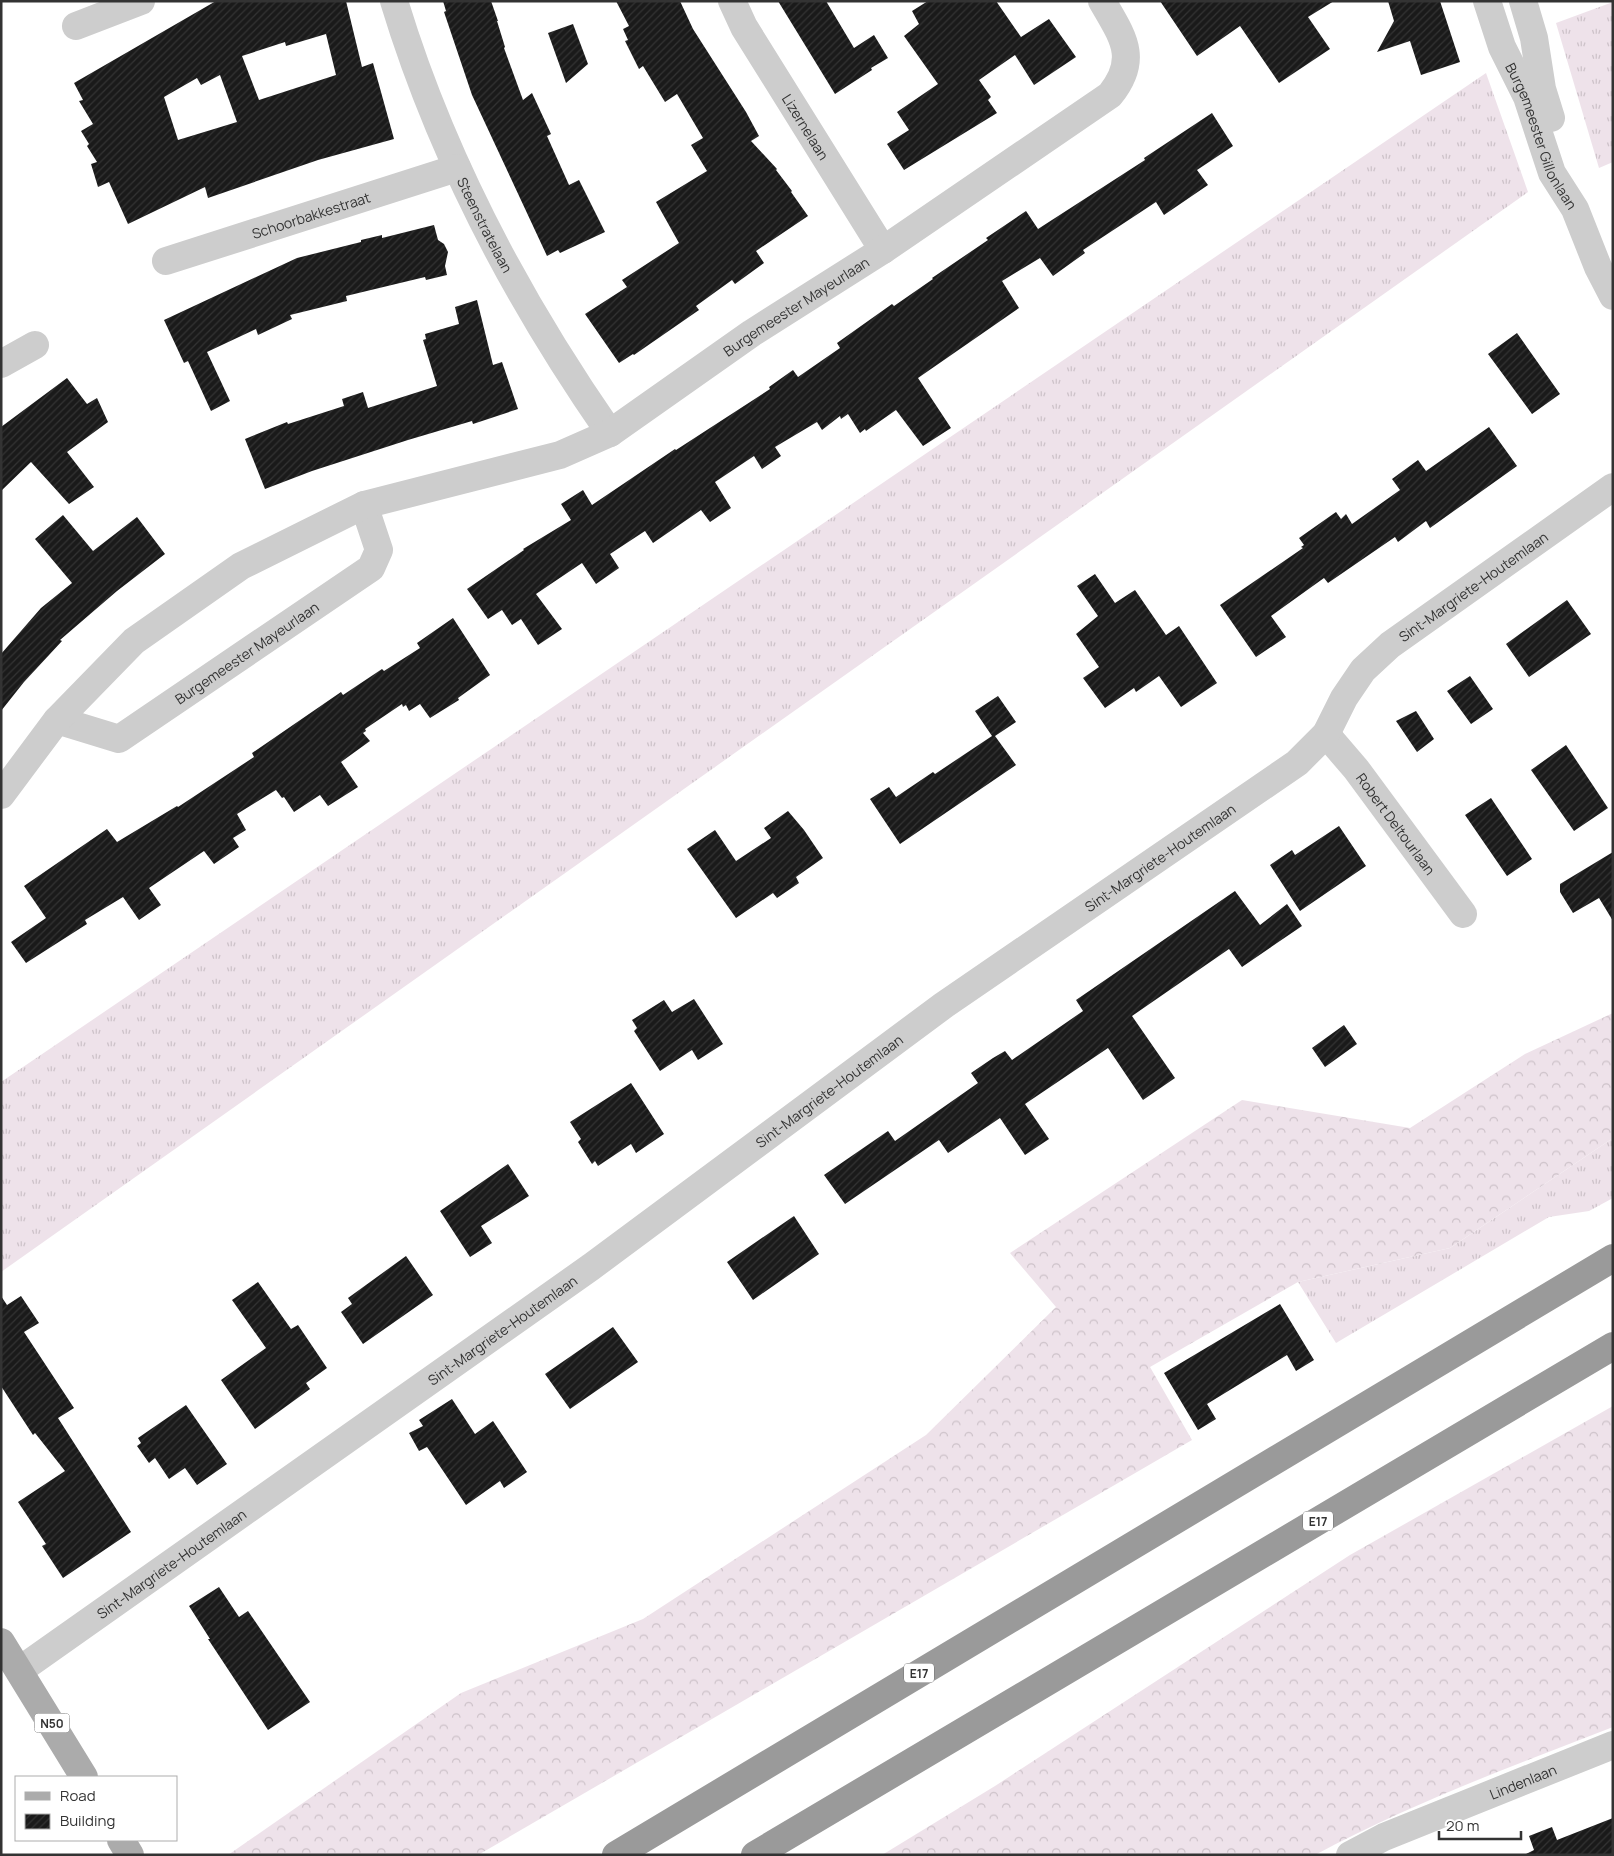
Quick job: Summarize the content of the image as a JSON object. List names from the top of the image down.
{
  "streets": {
    "highway": ["E17"],
    "main road": ["N50"],
    "street": [
      "Lizernelaan",
      "Burgemeester Gillonlaan",
      "Schoorbakkestraat",
      "Steenstratelaan",
      "Burgemeester Mayeurlaan",
      "Sint-Margriete-Houtemlaan",
      "Robert Deltourlaan",
      "Lindenlaan"
    ]
  },
  "crossings": [
    ["Lizernelaan", "Burgemeester Mayeurlaan"],
    ["Schoorbakkestraat", "Steenstratelaan"],
    ["Steenstratelaan", "Burgemeester Mayeurlaan"],
    ["Sint-Margriete-Houtemlaan", "Robert Deltourlaan"],
    ["Sint-Margriete-Houtemlaan", "N50"]
  ],
  "legend": ["Road", "Building"],
  "scale_bar": "20 m"
}
